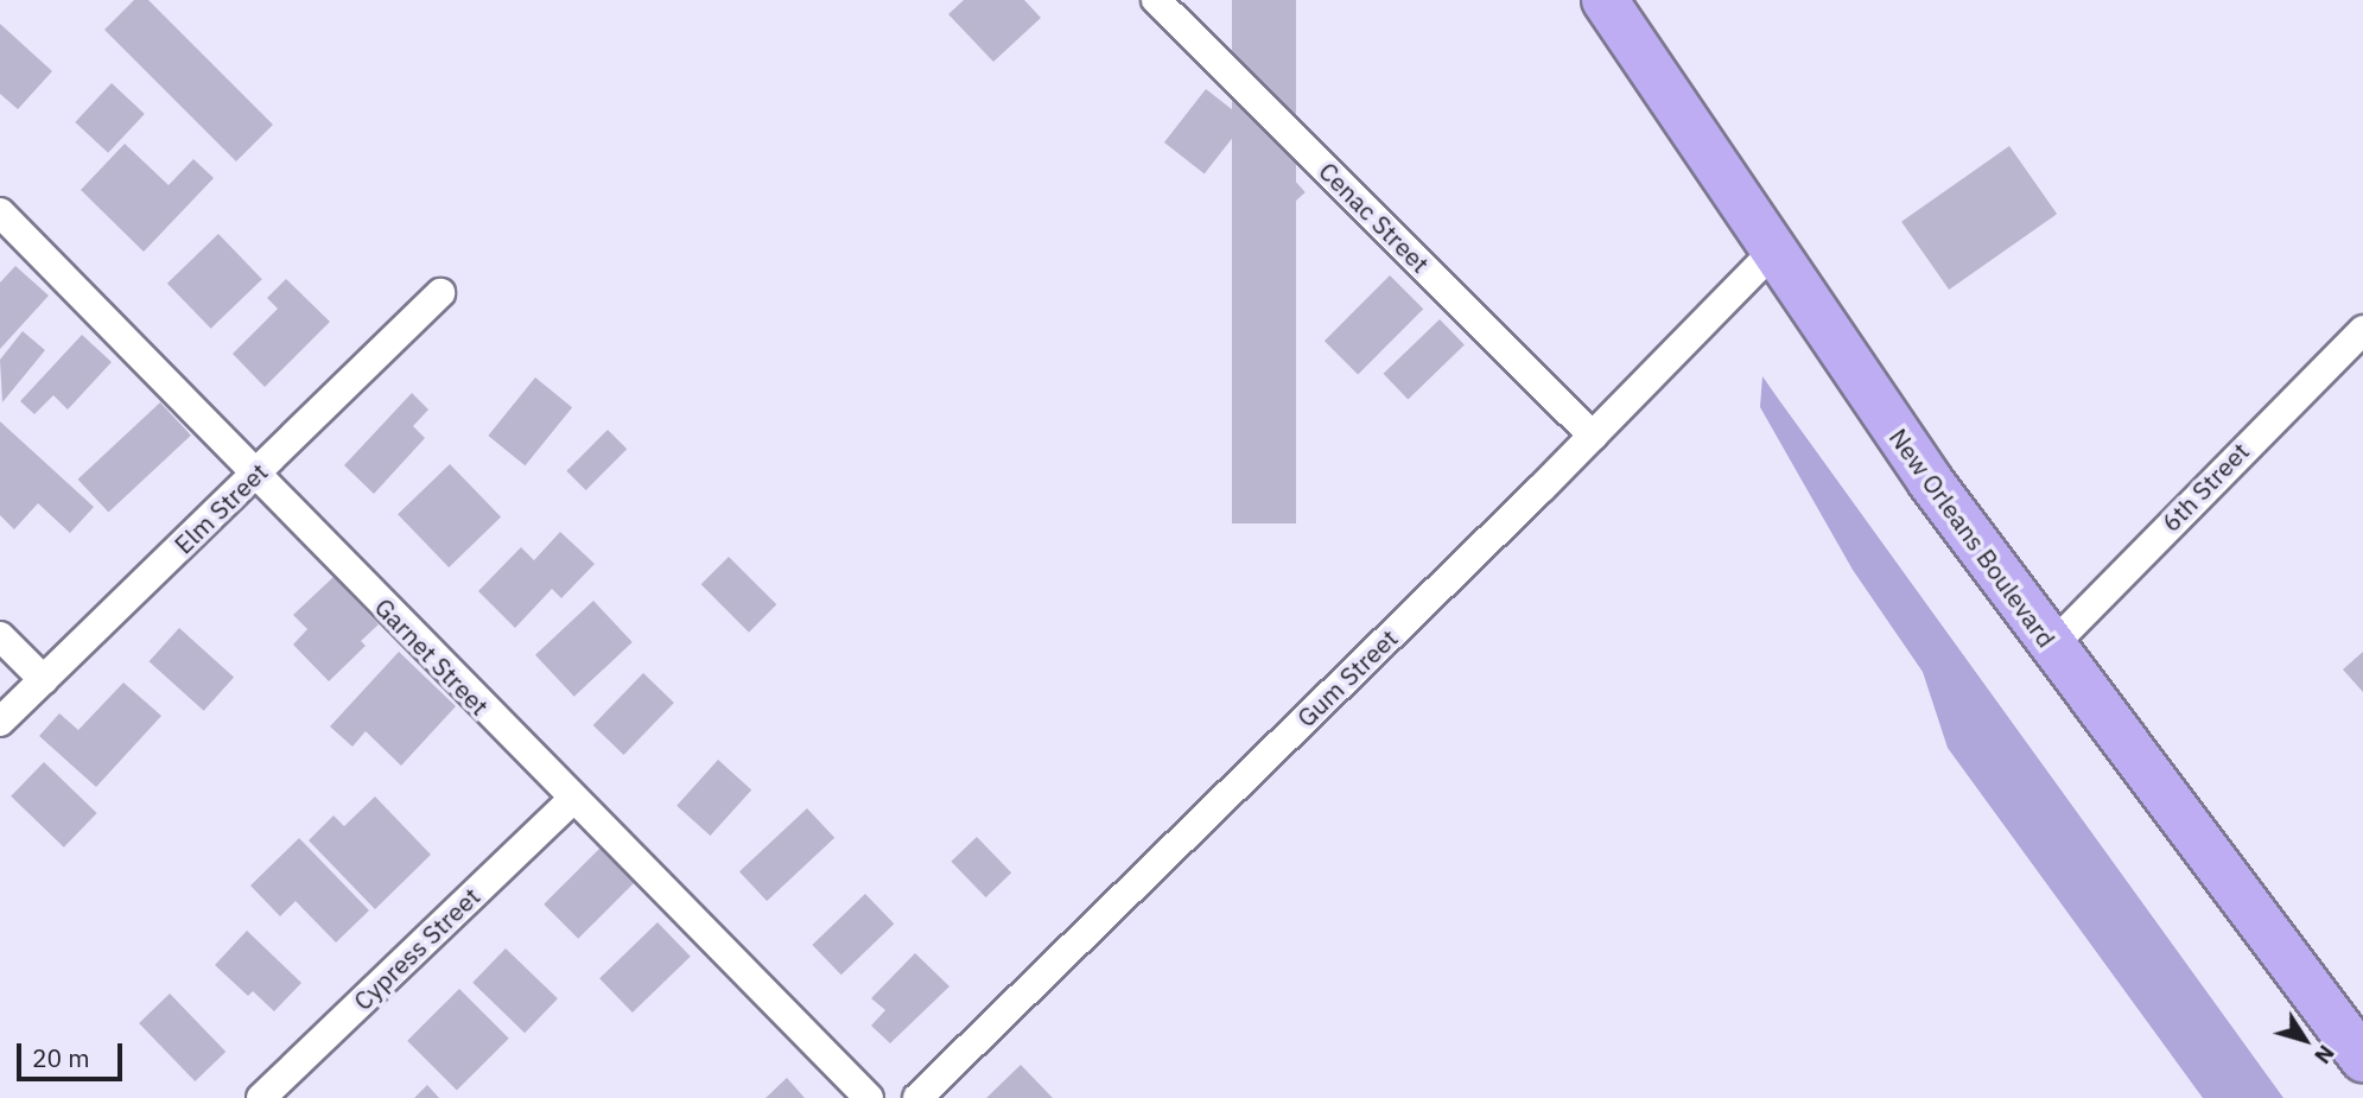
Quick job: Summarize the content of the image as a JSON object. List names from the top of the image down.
{
  "streets": {
    "main road": ["New Orleans Boulevard"],
    "street": [
      "Cenac Street",
      "6th Street",
      "Elm Street",
      "Garnet Street",
      "Gum Street",
      "Cypress Street"
    ]
  },
  "crossings": [
    ["Cenac Street", "Gum Street"],
    ["6th Street", "New Orleans Boulevard"],
    ["Elm Street", "Garnet Street"],
    ["New Orleans Boulevard", "Gum Street"],
    ["Garnet Street", "Cypress Street"]
  ],
  "scale_bar": "20 m",
  "north": "bottom right"
}
